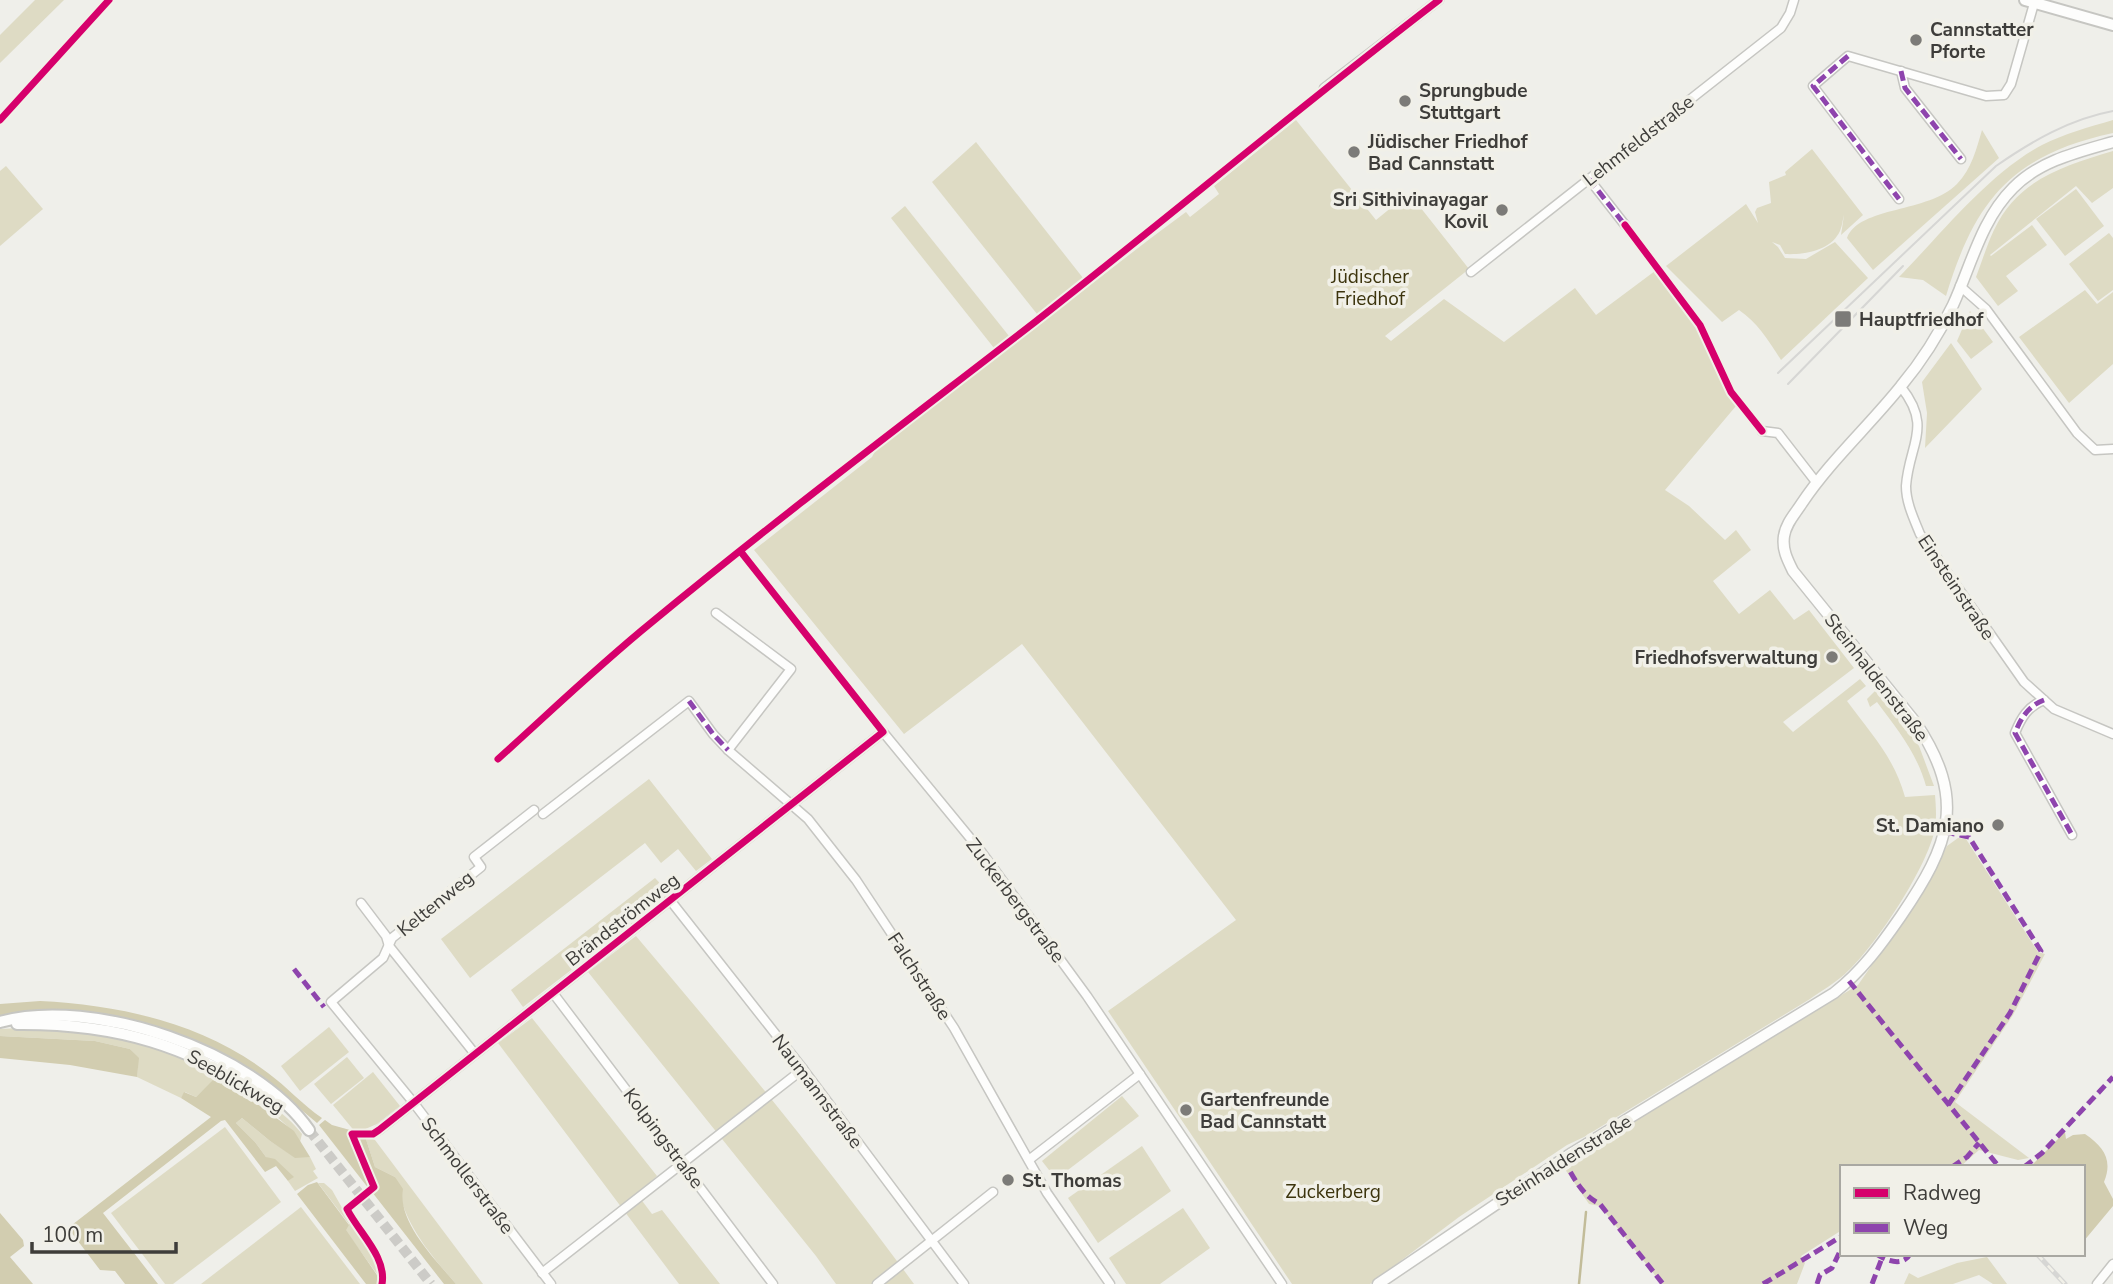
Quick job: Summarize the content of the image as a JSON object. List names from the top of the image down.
{
  "streets": {
    "main road": ["Seeblickweg"],
    "street": [
      "Lehmfeldstraße",
      "Einsteinstraße",
      "Steinhaldenstraße",
      "Zuckerbergstraße",
      "Keltenweg",
      "Brändströmweg",
      "Falchstraße",
      "Naumannstraße",
      "Kolpingstraße",
      "Schmollerstraße"
    ]
  },
  "crossings": [
    ["Einsteinstraße", "Steinhaldenstraße"],
    ["Zuckerbergstraße", "Brändströmweg"],
    ["Keltenweg", "Schmollerstraße"],
    ["Brändströmweg", "Falchstraße"],
    ["Brändströmweg", "Naumannstraße"],
    ["Brändströmweg", "Kolpingstraße"],
    ["Brändströmweg", "Schmollerstraße"]
  ],
  "parks": ["Jüdischer Friedhof", "Zuckerberg"],
  "places": {
    "other": [
      "Cannstatter Pforte",
      "Sprungbude Stuttgart",
      "Jüdischer Friedhof Bad Cannstatt",
      "Sri Sithivinayagar Kovil",
      "Friedhofsverwaltung",
      "St. Damiano",
      "Gartenfreunde Bad Cannstatt",
      "St. Thomas"
    ],
    "transit": ["Hauptfriedhof"]
  },
  "legend": ["Radweg", "Weg"],
  "scale_bar": "100 m"
}
